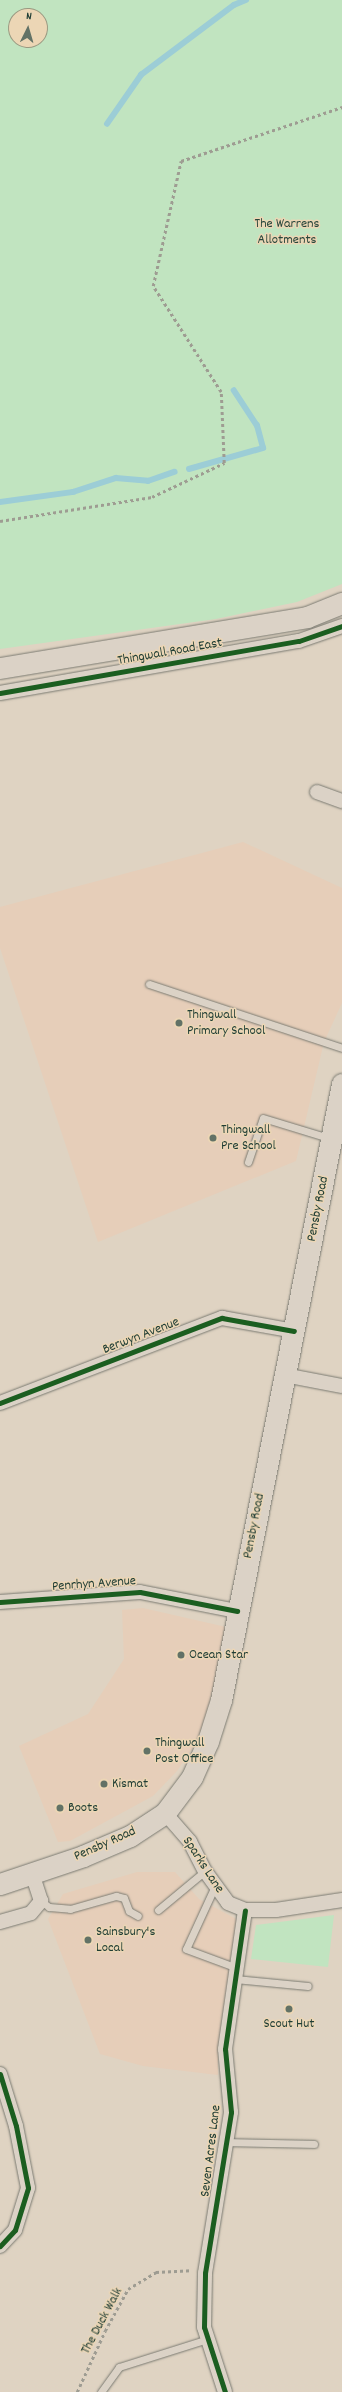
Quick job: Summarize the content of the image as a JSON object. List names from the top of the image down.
{
  "streets": {
    "main road": ["Thingwall Road East", "Pensby Road"],
    "street": [
      "Berwyn Avenue",
      "Penrhyn Avenue",
      "Sparks Lane",
      "Seven Acres Lane"
    ],
    "path": ["The Duck Walk"]
  },
  "crossings": [
    ["Pensby Road", "Berwyn Avenue"],
    ["Pensby Road", "Penrhyn Avenue"],
    ["Pensby Road", "Sparks Lane"],
    ["Sparks Lane", "Seven Acres Lane"],
    ["Seven Acres Lane", "The Duck Walk"]
  ],
  "parks": ["The Warrens Allotments"],
  "places": [
    "Thingwall Primary School",
    "Thingwall Pre School",
    "Ocean Star",
    "Thingwall Post Office",
    "Kismat",
    "Boots",
    "Sainsbury's Local",
    "Scout Hut"
  ],
  "north": "top"
}
